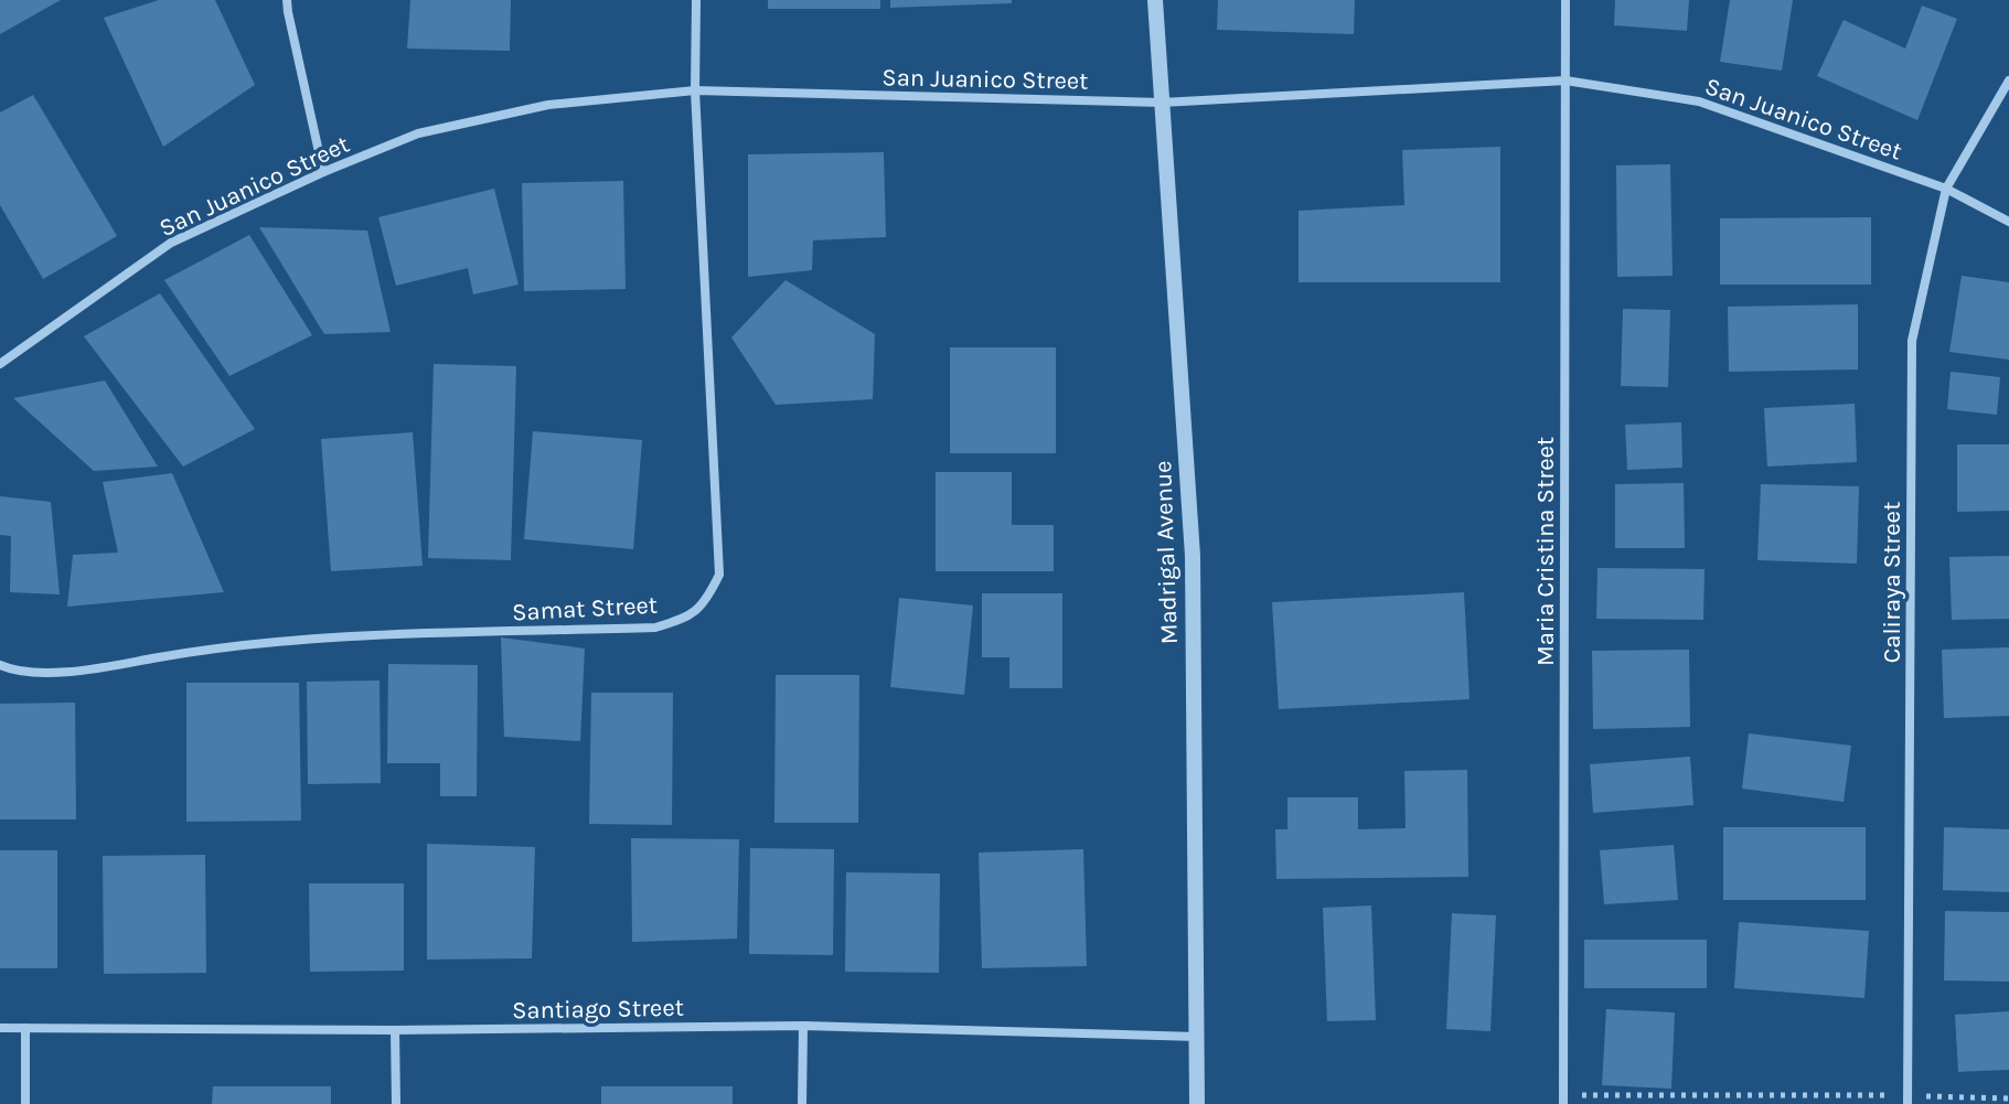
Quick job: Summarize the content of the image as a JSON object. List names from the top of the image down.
{
  "streets": {
    "street": [
      "San Juanico Street",
      "Maria Cristina Street",
      "Madrigal Avenue",
      "Caliraya Street",
      "Samat Street",
      "Santiago Street"
    ]
  },
  "crossings": [
    ["San Juanico Street", "Maria Cristina Street"],
    ["San Juanico Street", "Madrigal Avenue"],
    ["San Juanico Street", "Caliraya Street"],
    ["San Juanico Street", "Samat Street"],
    ["Madrigal Avenue", "Santiago Street"]
  ]
}
